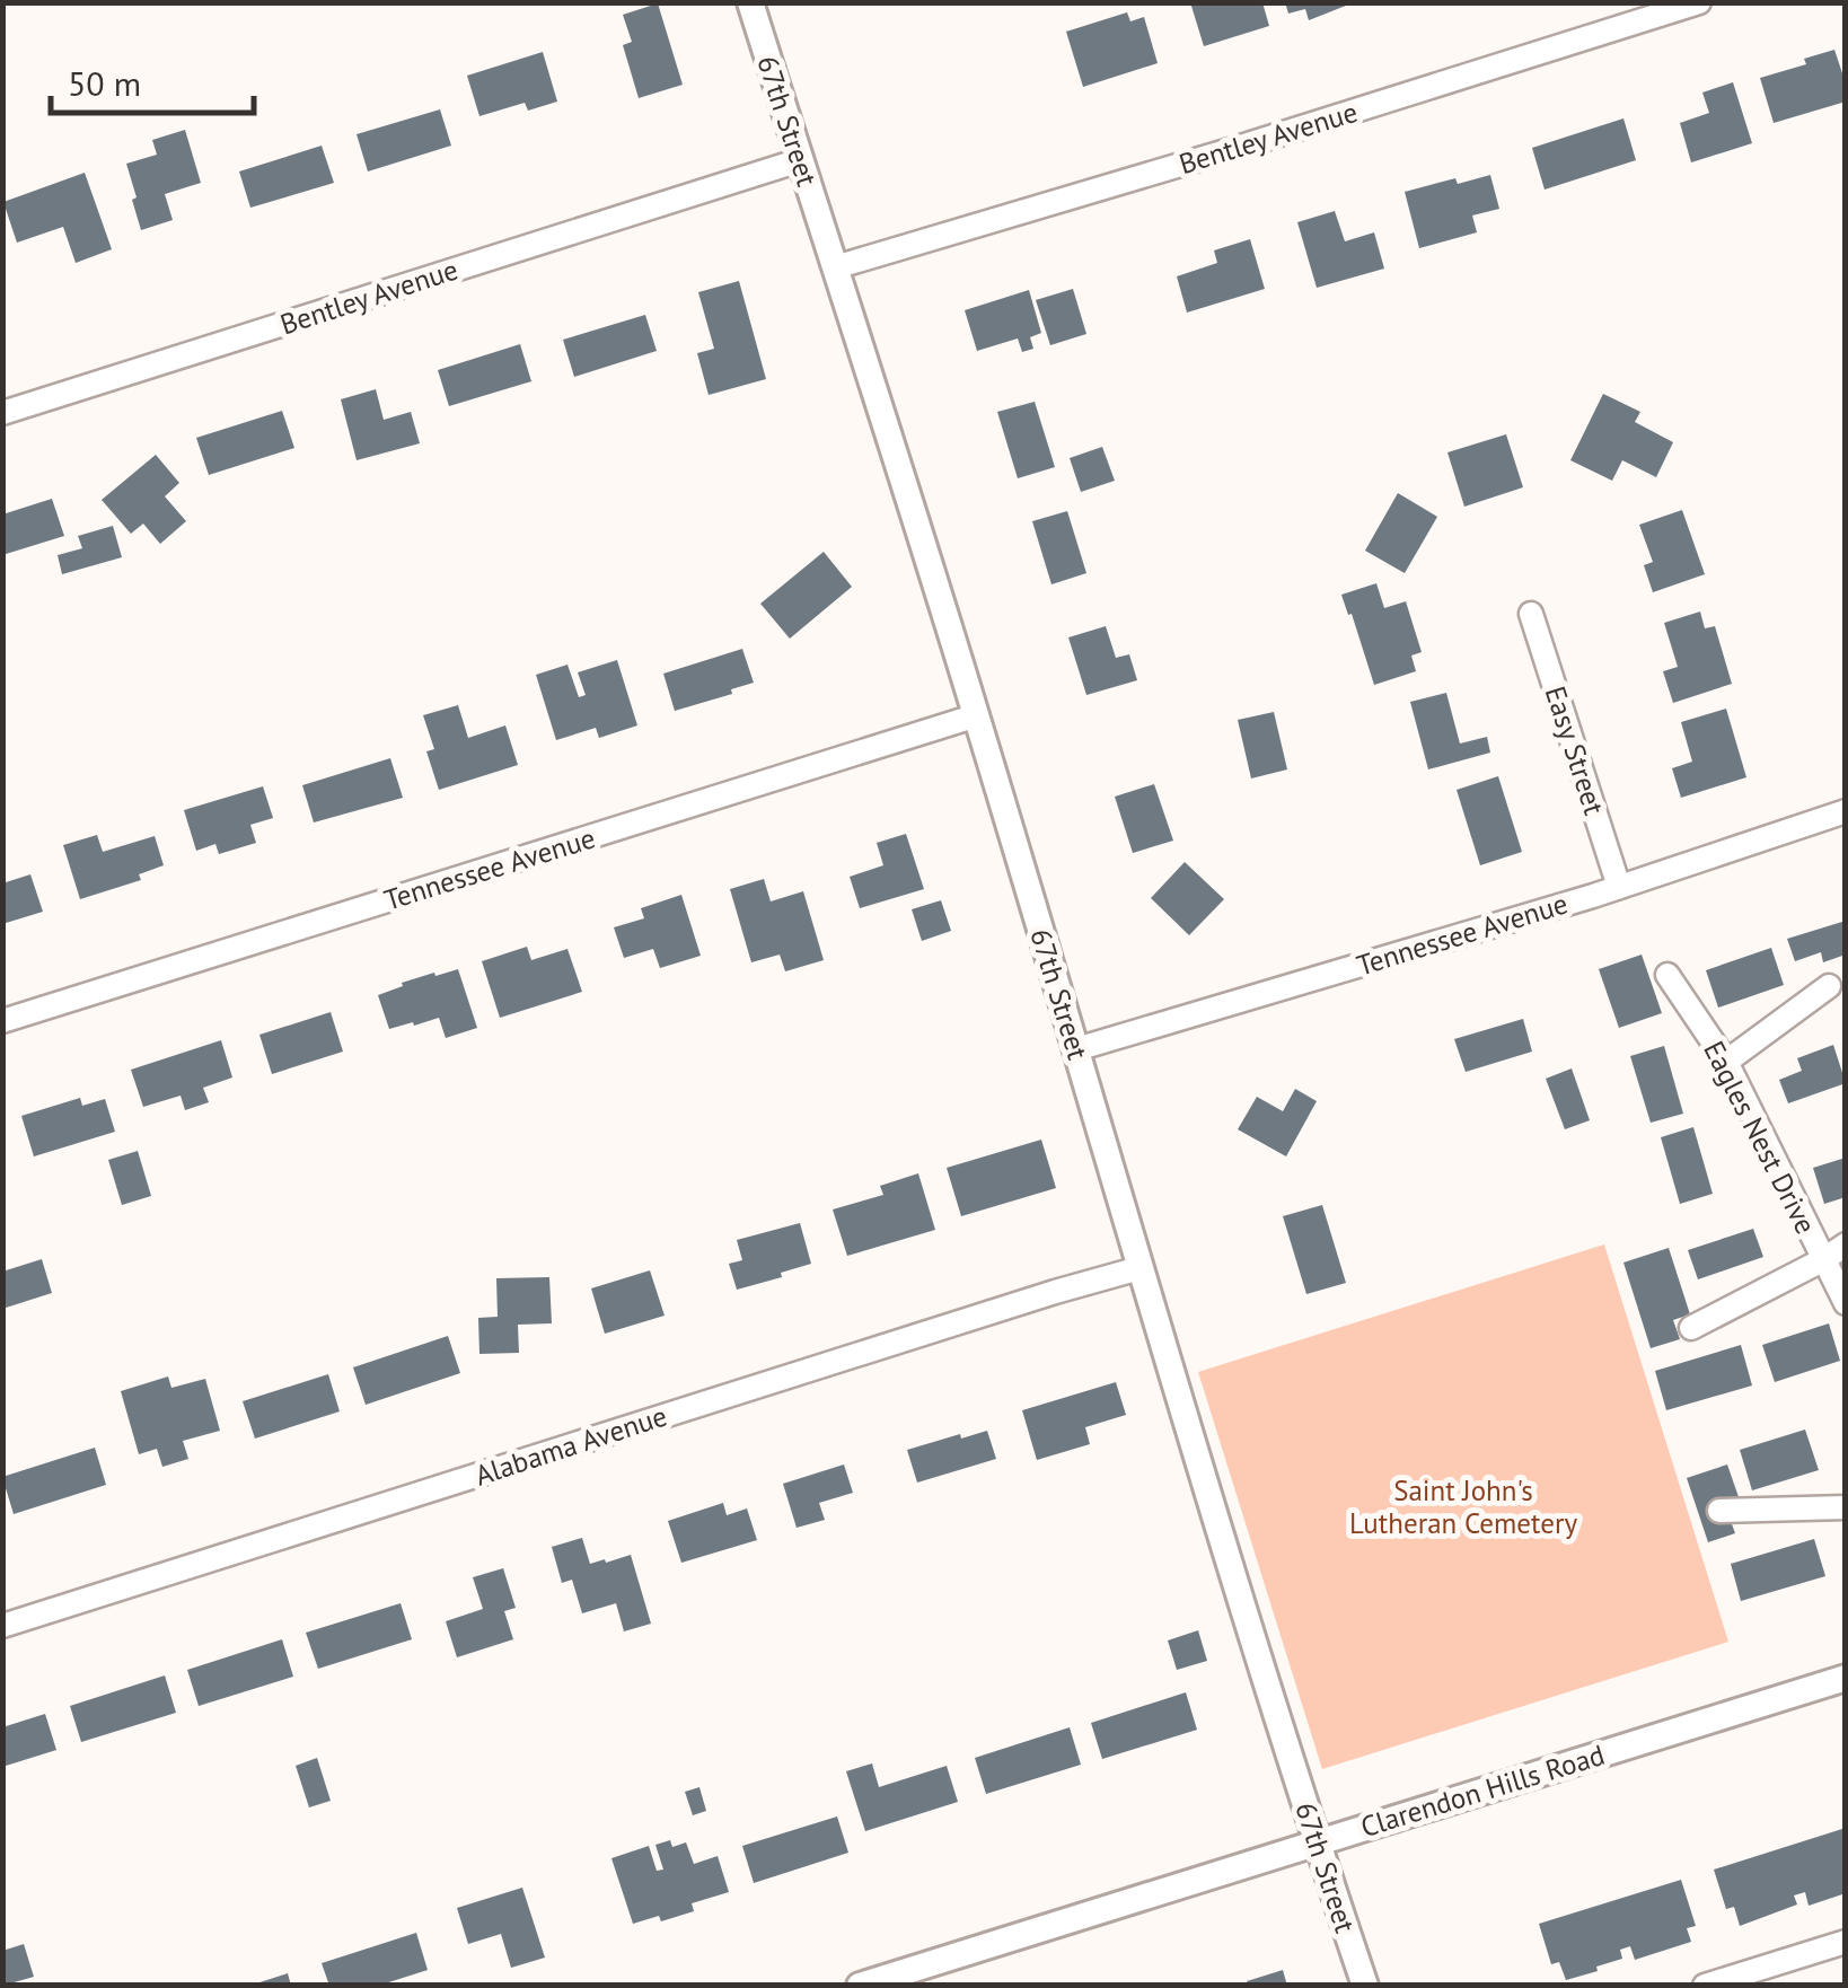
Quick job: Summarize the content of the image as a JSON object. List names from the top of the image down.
{
  "streets": {
    "street": [
      "67th Street",
      "Bentley Avenue",
      "Easy Street",
      "Tennessee Avenue",
      "Eagles Nest Drive",
      "Alabama Avenue",
      "Clarendon Hills Road"
    ]
  },
  "crossings": [
    ["67th Street", "Bentley Avenue"],
    ["67th Street", "Tennessee Avenue"],
    ["67th Street", "Alabama Avenue"],
    ["67th Street", "Clarendon Hills Road"],
    ["Easy Street", "Tennessee Avenue"]
  ],
  "parks": ["Saint John's Lutheran Cemetery"],
  "scale_bar": "50 m"
}
